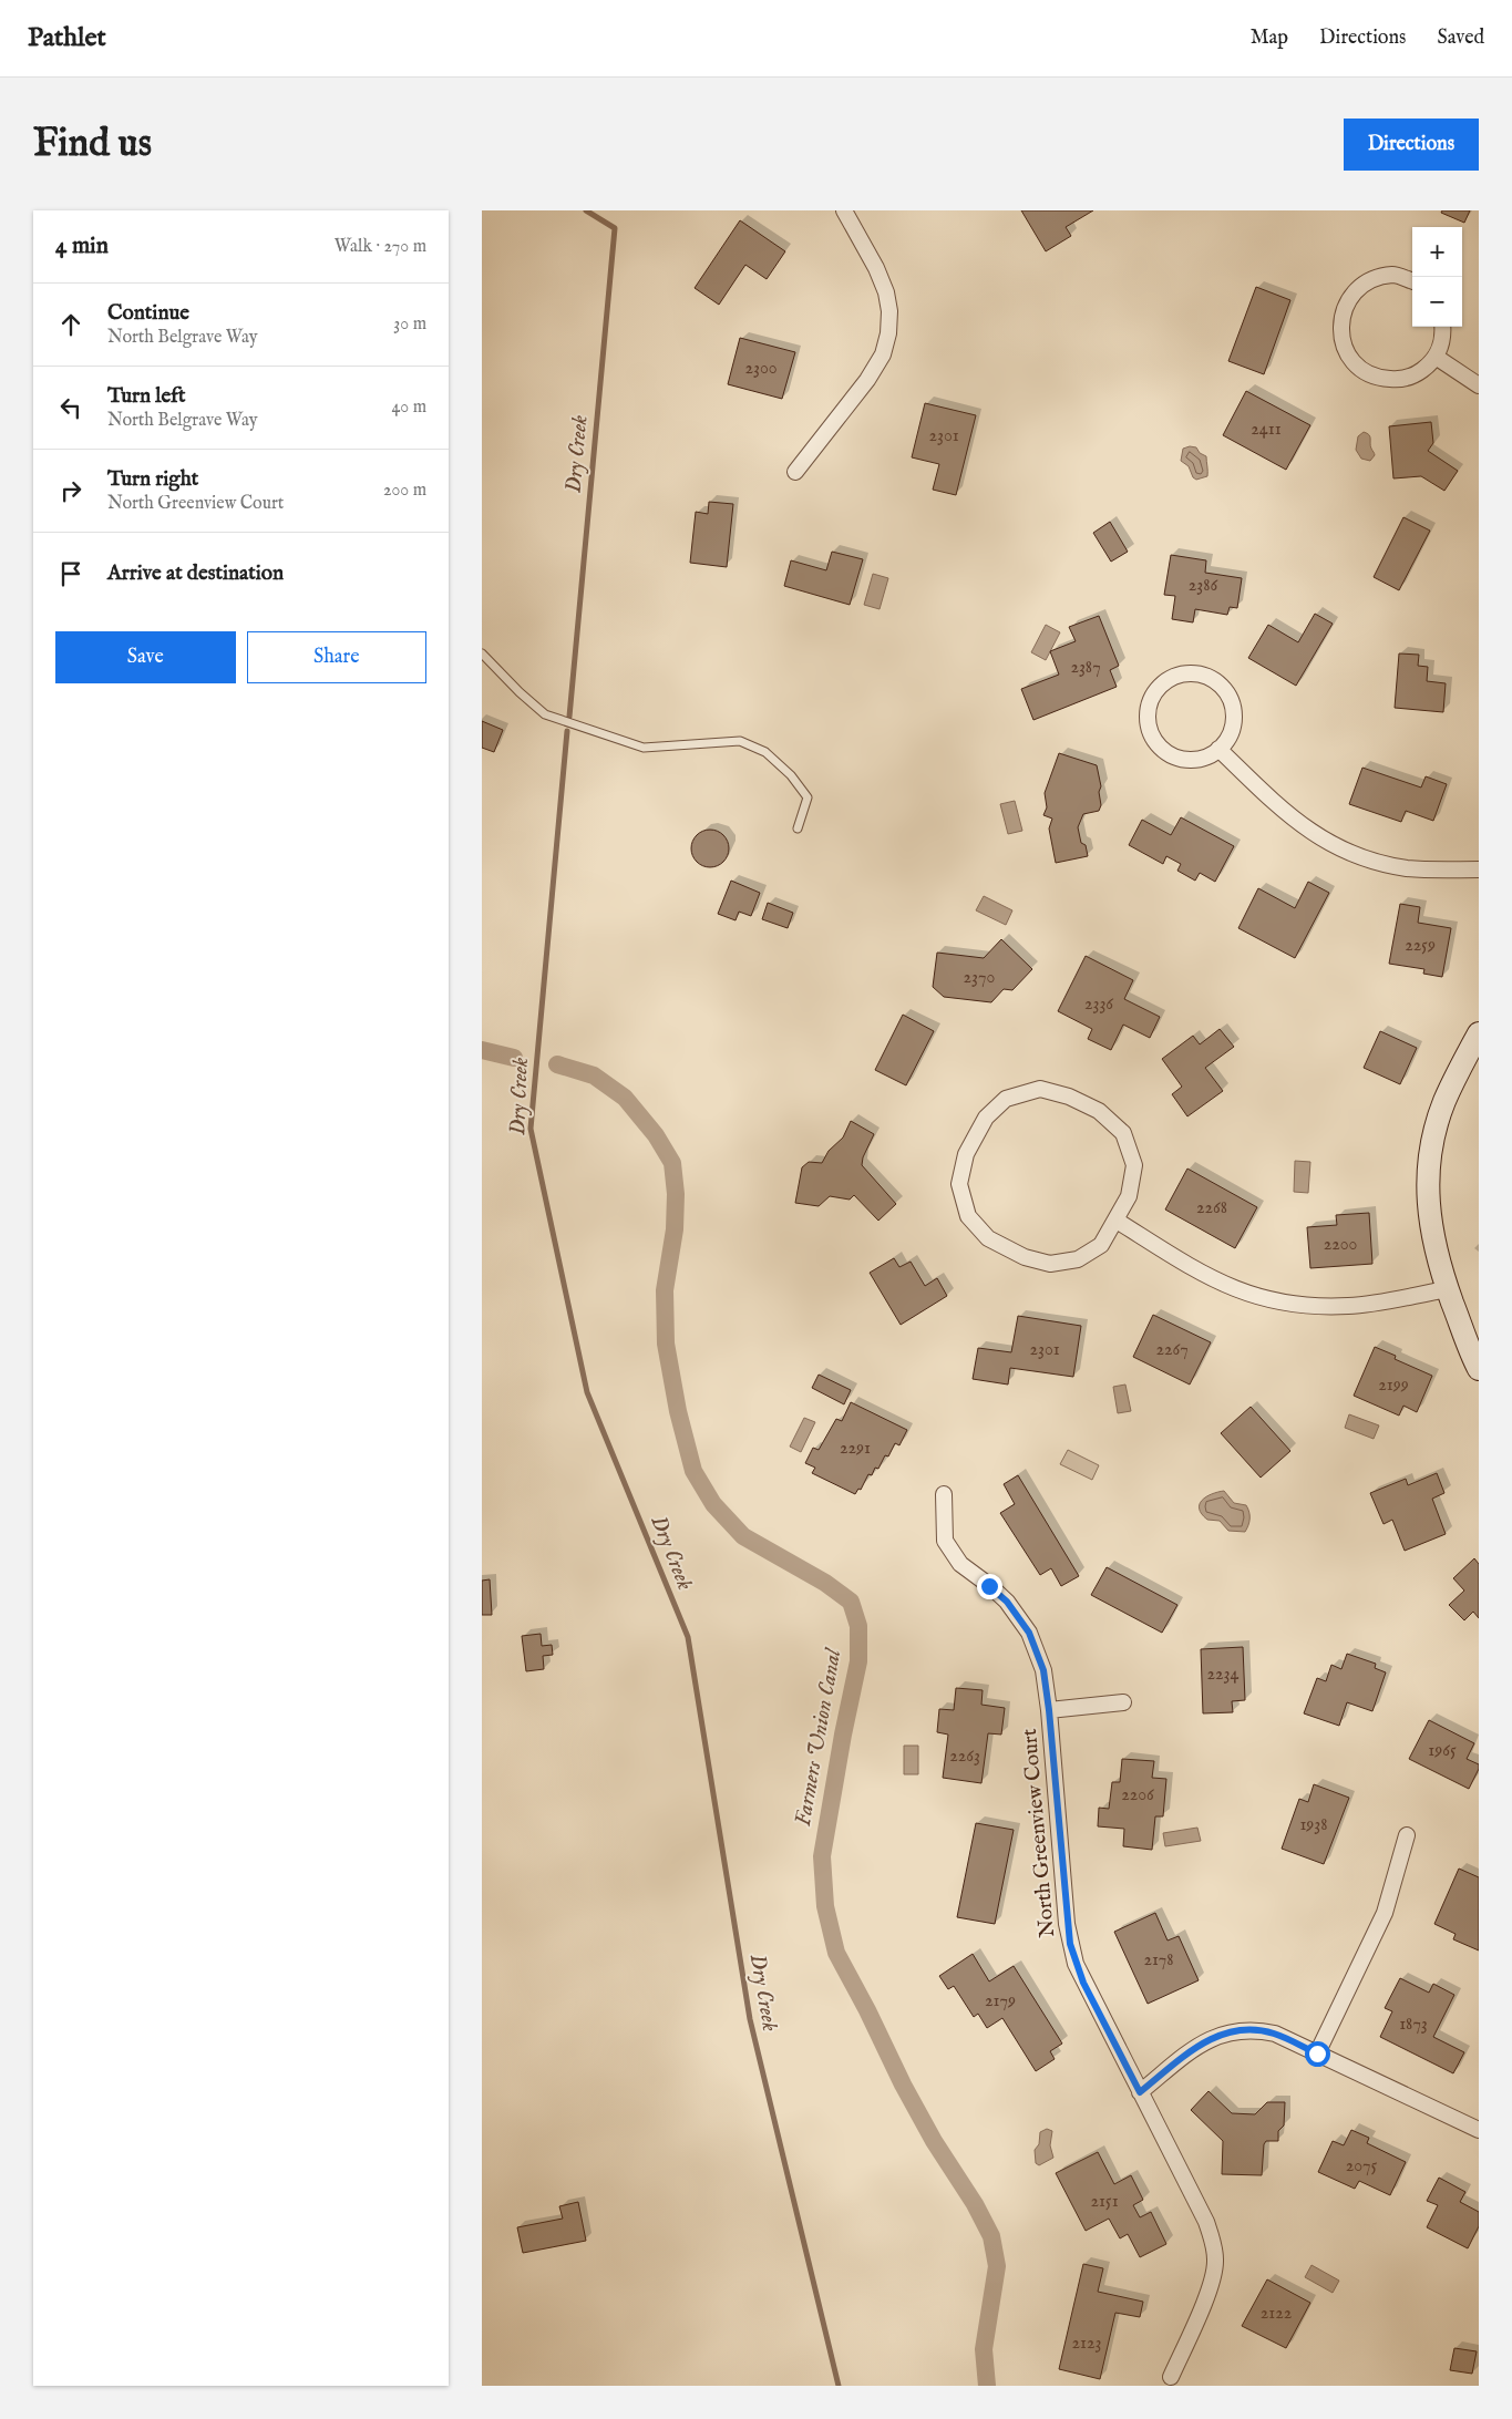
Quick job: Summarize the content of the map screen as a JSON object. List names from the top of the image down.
{
  "streets": {
    "street": ["North Greenview Court"]
  },
  "water": ["Dry Creek", "Farmers Union Canal"],
  "house_numbers": [
    "2300",
    "2411",
    "2301",
    "2386",
    "2387",
    "2259",
    "2370",
    "2336",
    "2268",
    "2200",
    "2301",
    "2267",
    "2199",
    "2291",
    "2234",
    "1965",
    "2263",
    "2206",
    "1938",
    "2178",
    "2179",
    "1873",
    "2075",
    "2151",
    "2122",
    "2123"
  ],
  "page": {
    "header": "Pathlet",
    "nav": ["Map", "Directions", "Saved"],
    "buttons": [
      "Directions",
      ["Save", "Share"]
    ],
    "title": "Find us",
    "heading": ["4 min", "Walk · 270 m"],
    "map_buttons": ["+", "−"],
    "list": [
      ["Continue", "North Belgrave Way", "30 m"],
      ["Turn left", "North Belgrave Way", "40 m"],
      ["Turn right", "North Greenview Court", "200 m"],
      "Arrive at destination"
    ]
  }
}
